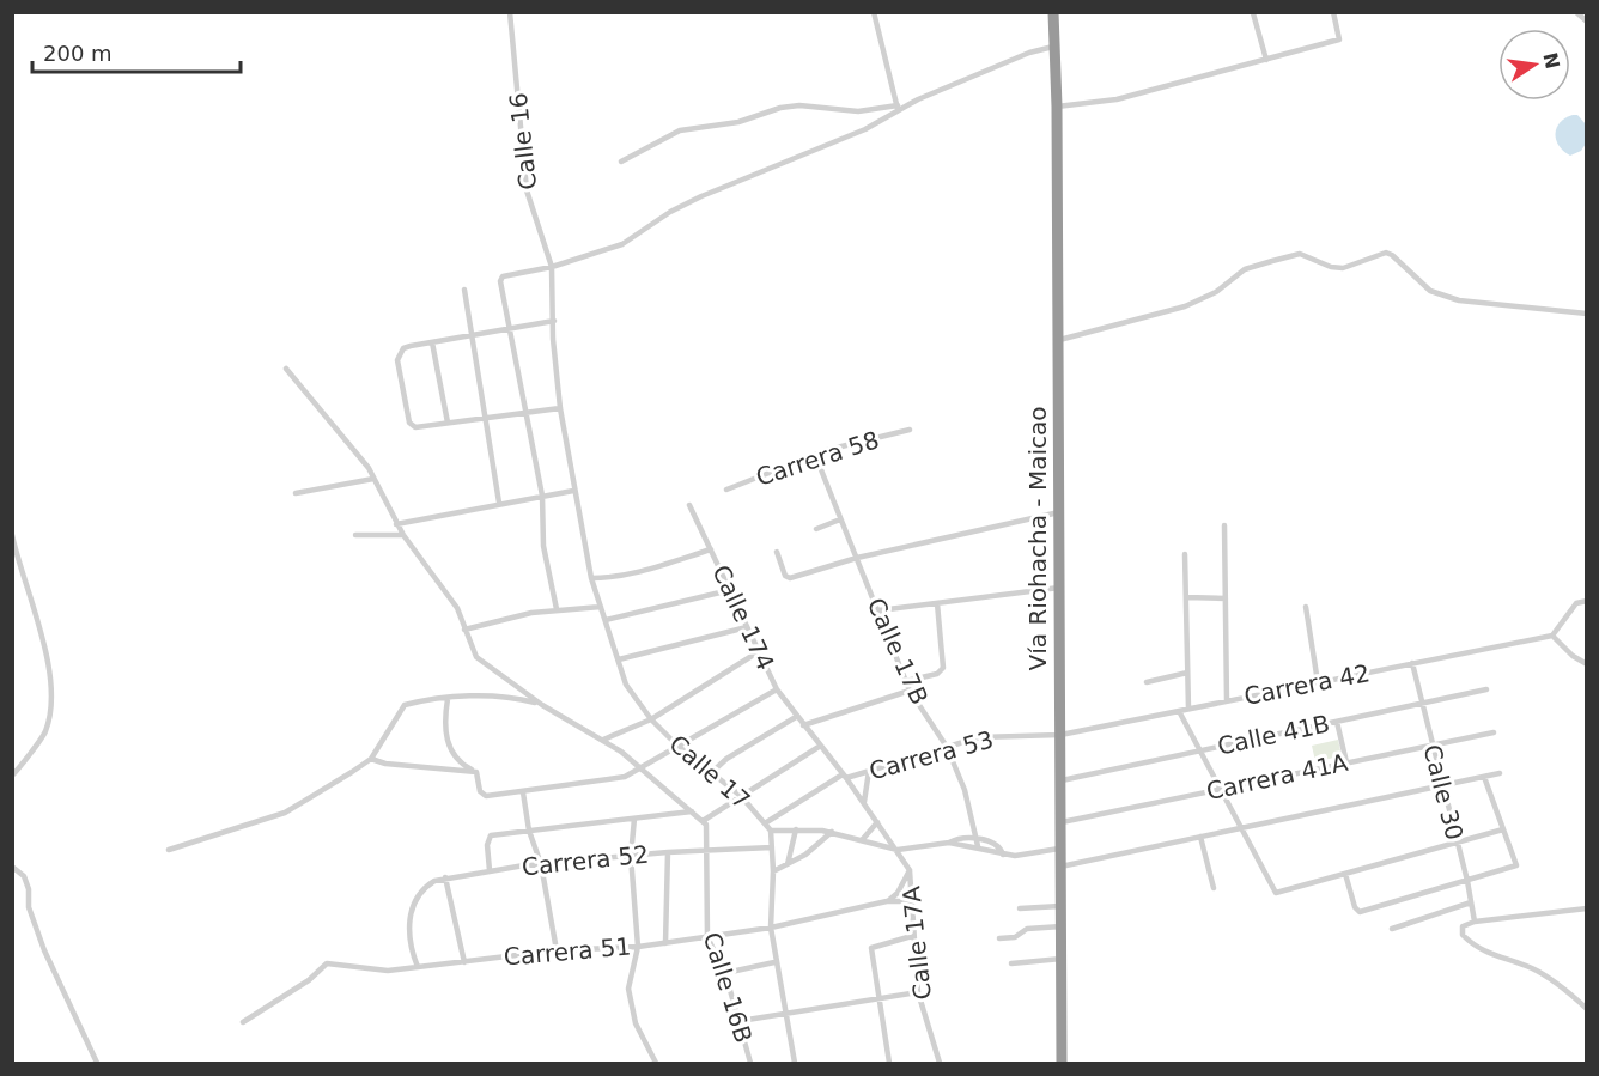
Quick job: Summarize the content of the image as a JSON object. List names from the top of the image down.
{
  "streets": {
    "highway": ["Vía Riohacha - Maicao"],
    "street": [
      "Calle 16",
      "Carrera 58",
      "Calle 174",
      "Calle 17B",
      "Carrera 42",
      "Calle 41B",
      "Carrera 53",
      "Calle 17",
      "Carrera 41A",
      "Calle 30",
      "Carrera 52",
      "Calle 17A",
      "Carrera 51",
      "Calle 16B"
    ]
  },
  "crossings": [
    ["Calle 16", "Calle 17"],
    ["Carrera 58", "Calle 17B"],
    ["Vía Riohacha - Maicao", "Carrera 42"],
    ["Vía Riohacha - Maicao", "Calle 41B"],
    ["Vía Riohacha - Maicao", "Carrera 53"],
    ["Vía Riohacha - Maicao", "Carrera 41A"],
    ["Calle 174", "Calle 17A"],
    ["Calle 17B", "Carrera 53"],
    ["Carrera 42", "Carrera 53"],
    ["Carrera 42", "Calle 30"],
    ["Calle 41B", "Calle 30"],
    ["Carrera 53", "Calle 17"],
    ["Carrera 53", "Calle 17A"],
    ["Carrera 41A", "Calle 30"],
    ["Carrera 52", "Carrera 51"],
    ["Carrera 52", "Calle 16B"],
    ["Calle 17A", "Carrera 51"],
    ["Carrera 51", "Calle 16B"]
  ],
  "scale_bar": "200 m",
  "north": "right"
}
